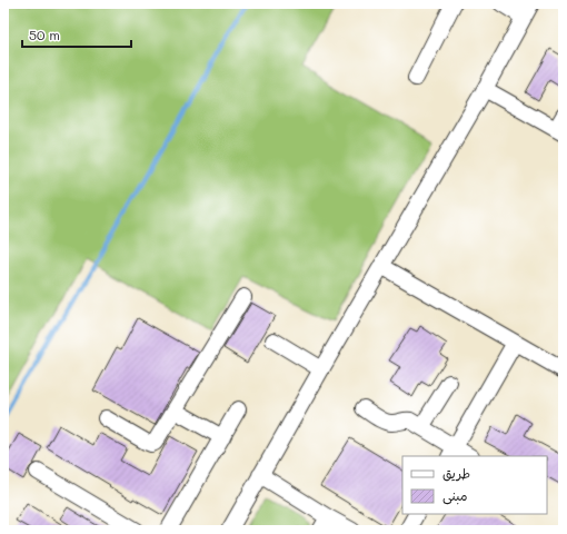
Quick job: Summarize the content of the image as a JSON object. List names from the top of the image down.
{
  "legend": ["طريق", "مبنى"],
  "scale_bar": "50 m"
}
